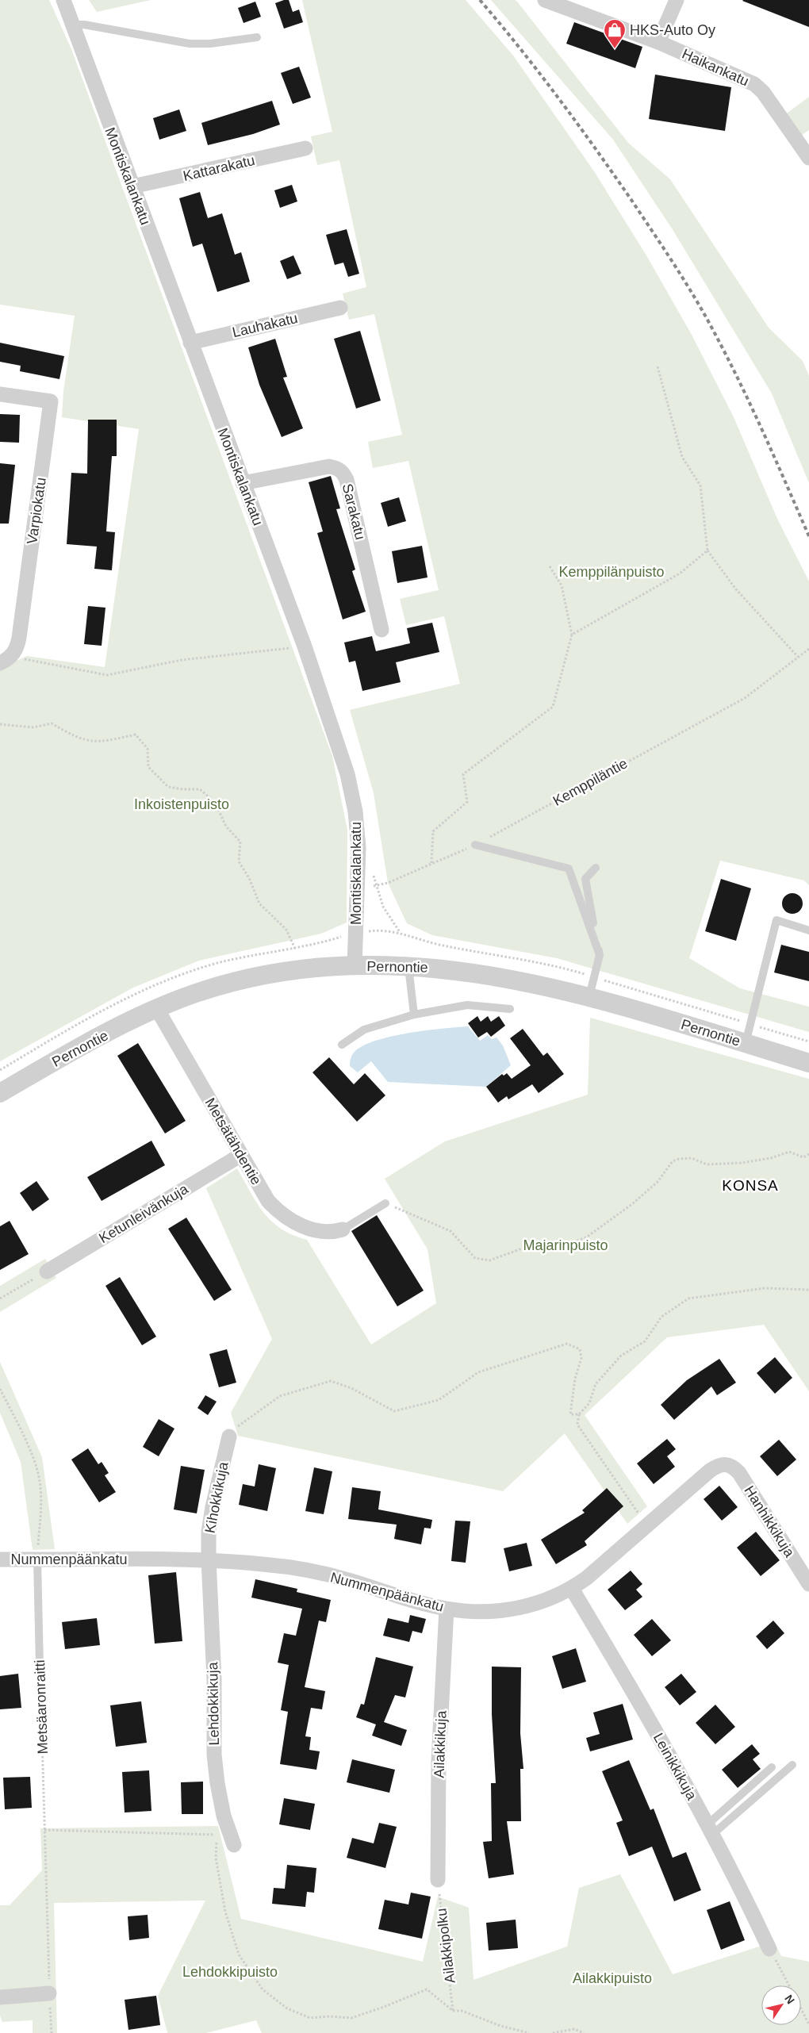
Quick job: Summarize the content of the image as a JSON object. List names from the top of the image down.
{
  "streets": {
    "street": [
      "Haikankatu",
      "Kattarakatu",
      "Montiskalankatu",
      "Lauhakatu",
      "Varpiokatu",
      "Sarakatu",
      "Pernontie",
      "Metsätähdentie",
      "Ketunleivänkuja",
      "Kihokkikuja",
      "Hanhikkikuja",
      "Nummenpäänkatu",
      "Lehdokkikuja",
      "Ailakkikuja",
      "Leinikkikuja"
    ],
    "lane": ["Metsäaronraitti"],
    "path": ["Kemppiläntie", "Ailakkipolku"]
  },
  "crossings": [
    ["Kattarakatu", "Montiskalankatu"],
    ["Montiskalankatu", "Lauhakatu"],
    ["Montiskalankatu", "Sarakatu"],
    ["Montiskalankatu", "Kemppiläntie"],
    ["Montiskalankatu", "Pernontie"],
    ["Pernontie", "Metsätähdentie"],
    ["Metsätähdentie", "Ketunleivänkuja"],
    ["Kihokkikuja", "Nummenpäänkatu"],
    ["Kihokkikuja", "Lehdokkikuja"],
    ["Hanhikkikuja", "Nummenpäänkatu"],
    ["Nummenpäänkatu", "Lehdokkikuja"],
    ["Nummenpäänkatu", "Metsäaronraitti"],
    ["Nummenpäänkatu", "Ailakkikuja"],
    ["Nummenpäänkatu", "Leinikkikuja"],
    ["Ailakkikuja", "Ailakkipolku"]
  ],
  "districts": ["KONSA"],
  "parks": [
    "Kemppilänpuisto",
    "Inkoistenpuisto",
    "Majarinpuisto",
    "Lehdokkipuisto",
    "Ailakkipuisto"
  ],
  "places": {
    "shop": ["HKS-Auto Oy"]
  },
  "north": "top right"
}
